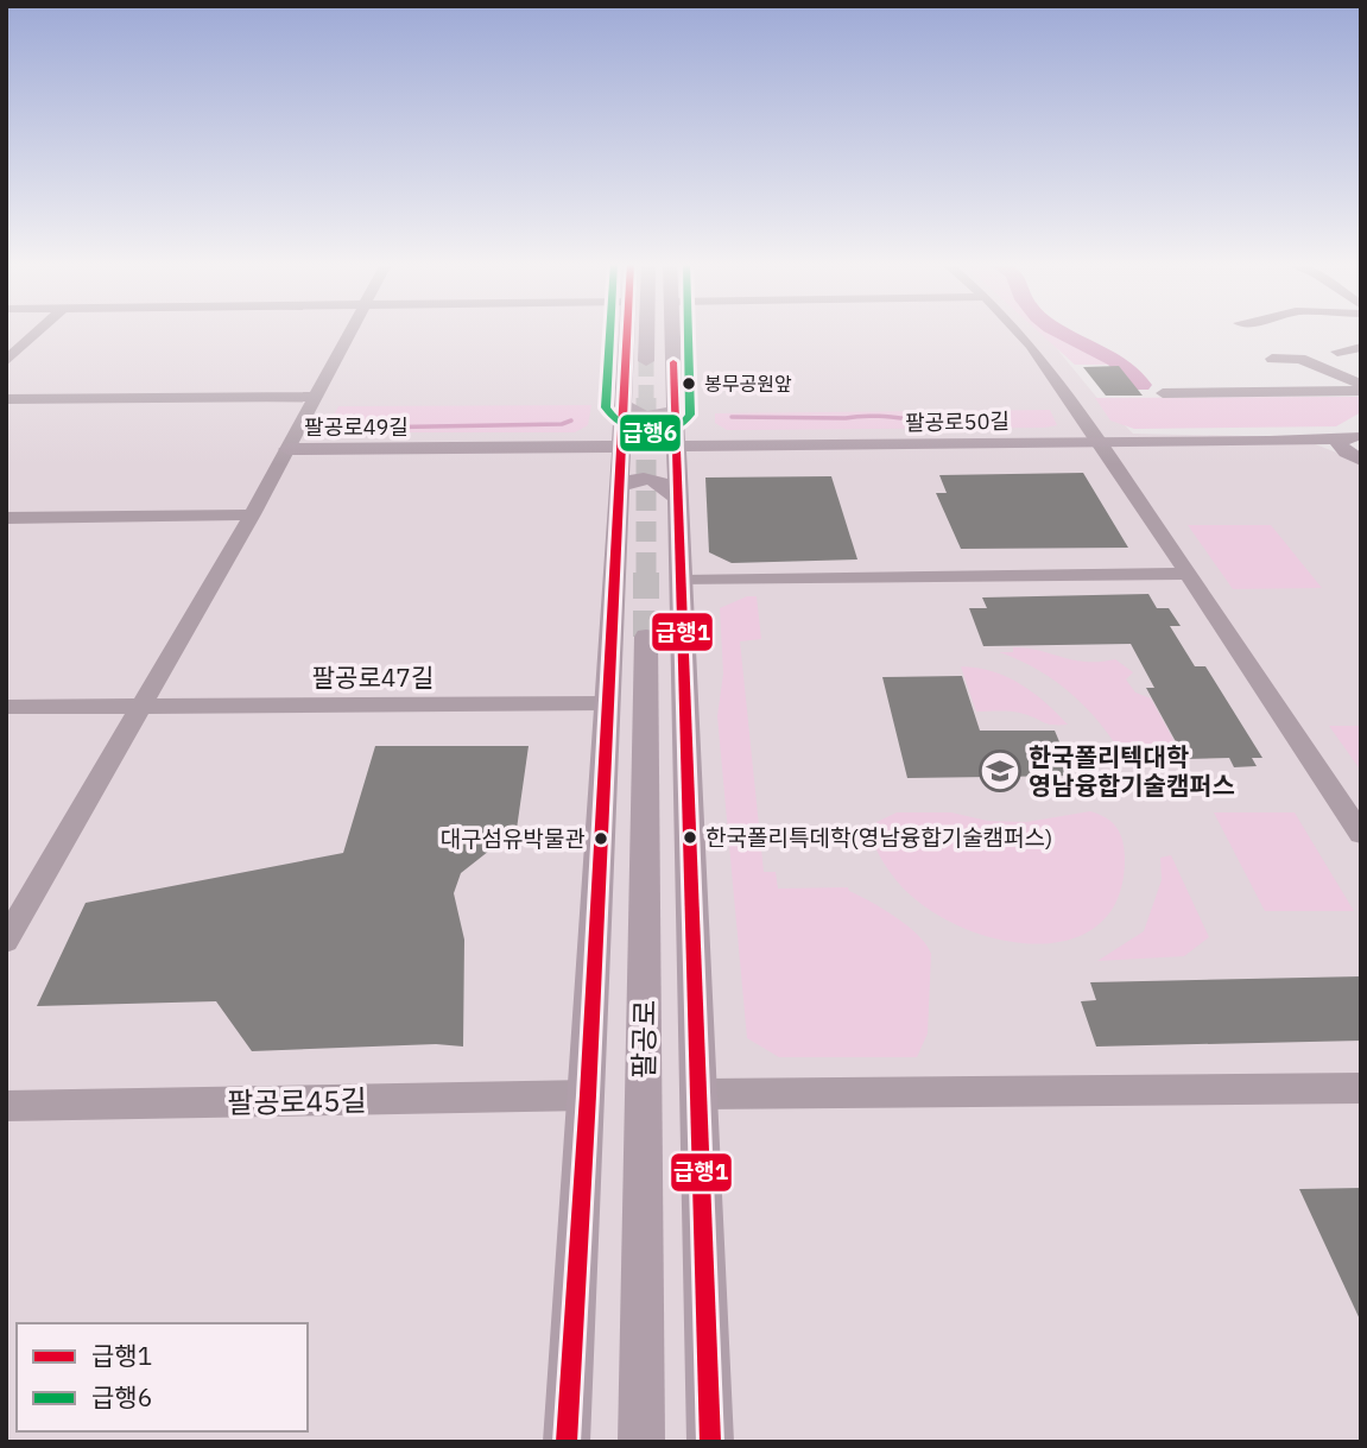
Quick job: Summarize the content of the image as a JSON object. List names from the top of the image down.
{
  "streets": {
    "main road": ["팔공로50길", "팔공로49길", "팔공로"],
    "street": ["팔공로47길", "팔공로45길"]
  },
  "crossings": [
    ["팔공로50길", "팔공로49길"],
    ["팔공로49길", "팔공로47길"]
  ],
  "places": {
    "other": ["봉무공원앞", "한국폴리특데학(영남융합기술캠퍼스)", "대구섬유박물관"],
    "school or university": ["한국폴리텍대학 영남융합기술캠퍼스"]
  },
  "lines": ["transit line 급행1", "transit line 급행6"],
  "legend": ["급행1", "급행6"]
}
